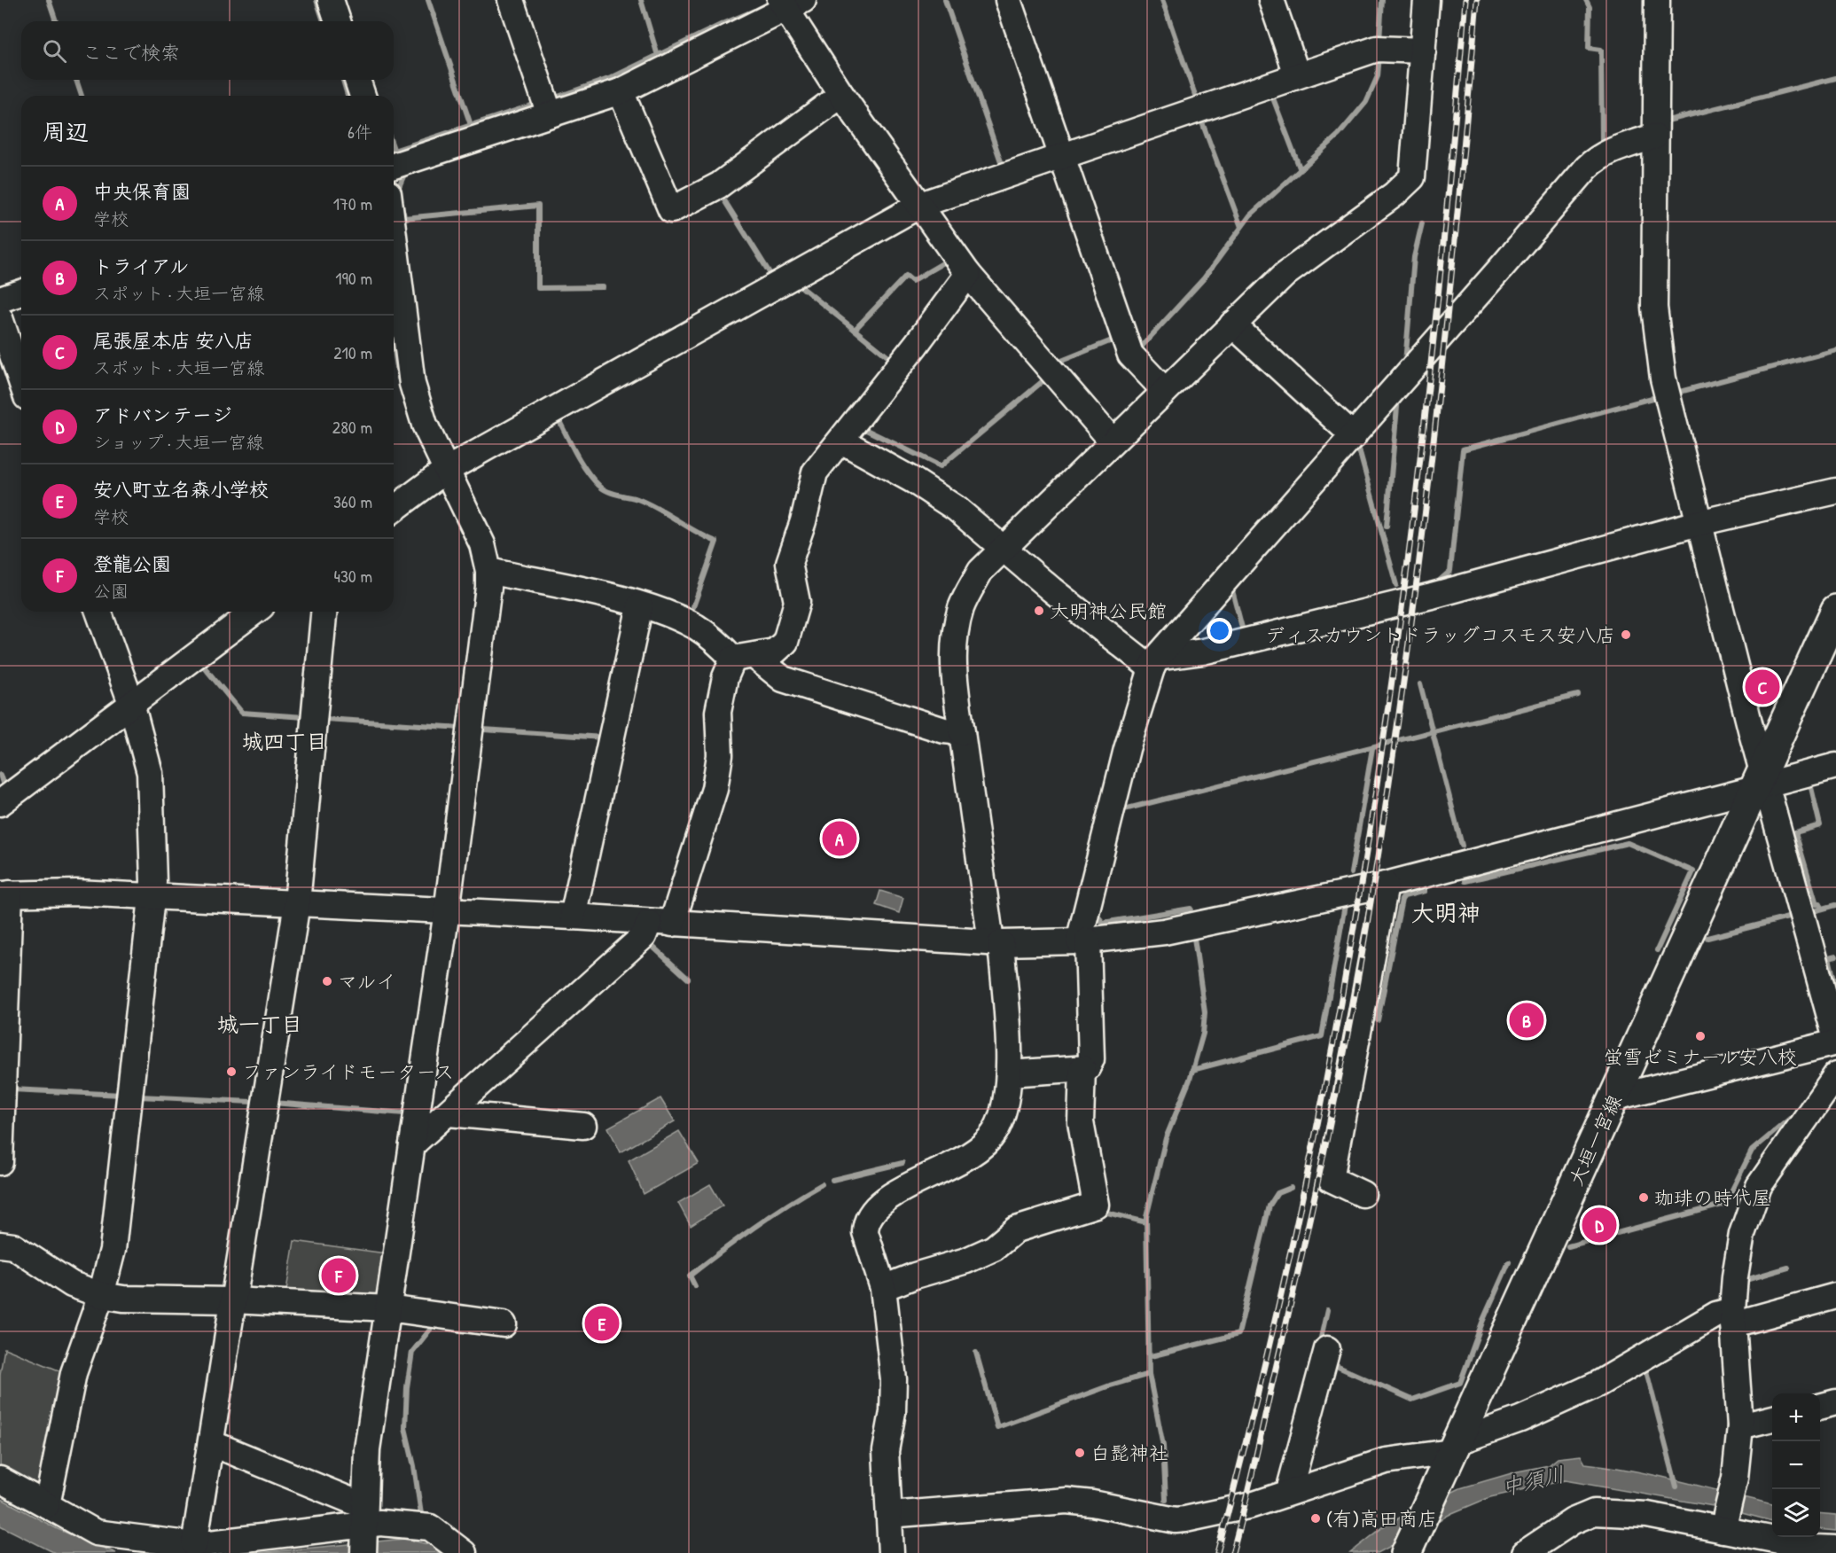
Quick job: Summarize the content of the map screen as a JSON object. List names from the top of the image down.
{
  "streets": {
    "main road": ["大垣一宮線"]
  },
  "districts": ["城四丁目", "大明神", "城一丁目"],
  "water": ["中須川"],
  "places": [
    "大明神公民館",
    "ディスカウントドラッグコスモス安八店",
    "マルイ",
    "蛍雪ゼミナール安八校",
    "ファンライドモータース",
    "珈琲の時代屋",
    "白髭神社",
    "(有)高田商店"
  ],
  "page": {
    "search": "ここで検索",
    "heading": ["周辺", "6件"],
    "list": [
      {
        "mark": "A",
        "name": "中央保育園",
        "note": "学校",
        "value": "170 m"
      },
      {
        "mark": "B",
        "name": "トライアル",
        "note": "スポット · 大垣一宮線",
        "value": "190 m"
      },
      {
        "mark": "C",
        "name": "尾張屋本店 安八店",
        "note": "スポット · 大垣一宮線",
        "value": "210 m"
      },
      {
        "mark": "D",
        "name": "アドバンテージ",
        "note": "ショップ · 大垣一宮線",
        "value": "280 m"
      },
      {
        "mark": "E",
        "name": "安八町立名森小学校",
        "note": "学校",
        "value": "360 m"
      },
      {
        "mark": "F",
        "name": "登龍公園",
        "note": "公園",
        "value": "430 m"
      }
    ],
    "pins": [
      "C",
      "A",
      "B",
      "D",
      "F",
      "E"
    ],
    "map_buttons": ["+", "−"]
  }
}
